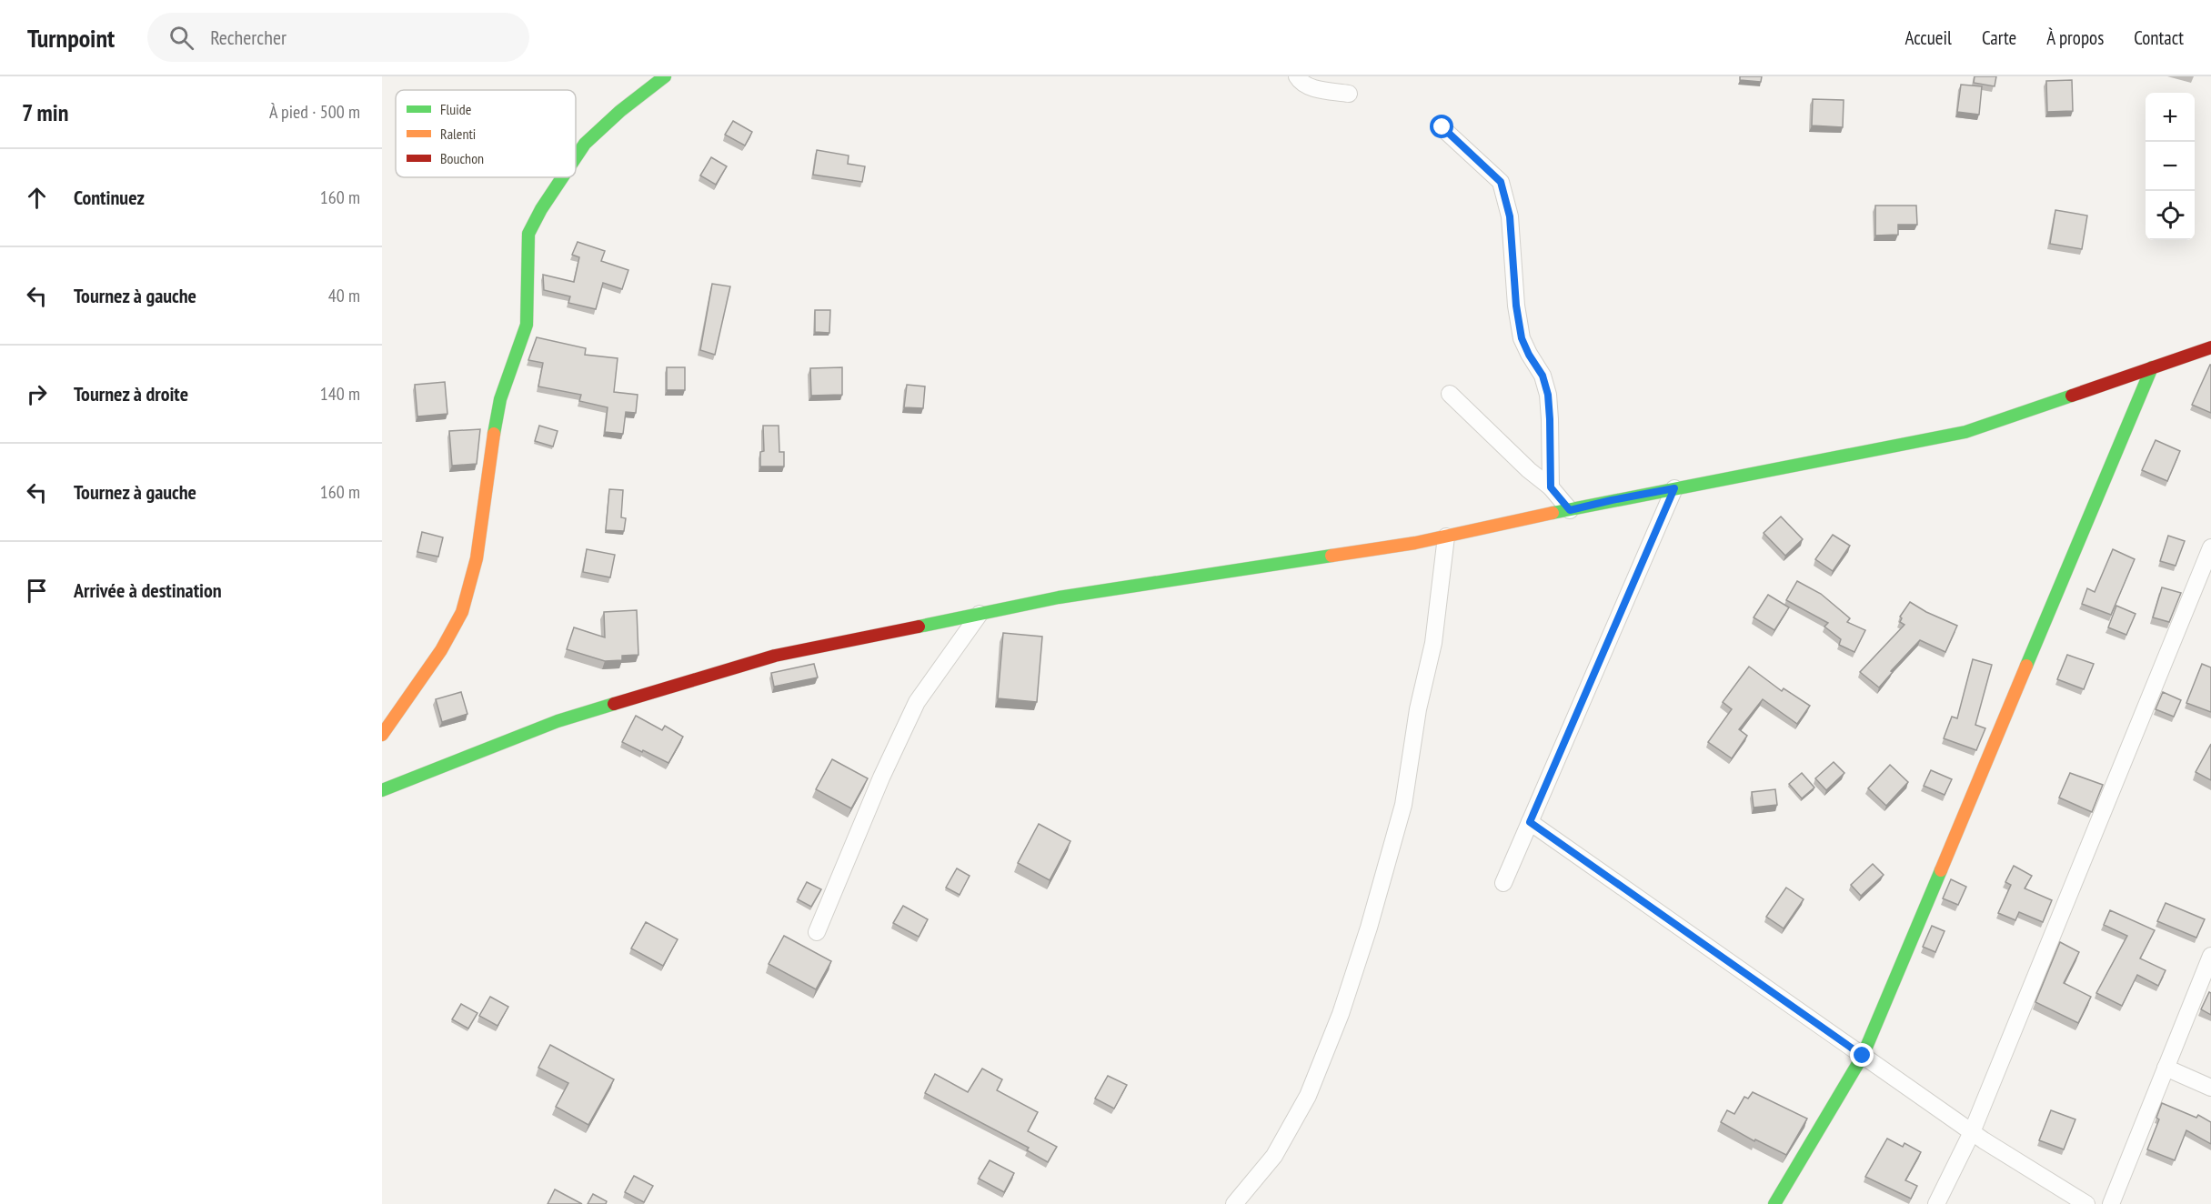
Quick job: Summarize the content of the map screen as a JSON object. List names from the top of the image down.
{
  "legend": ["Fluide", "Ralenti", "Bouchon"],
  "page": {
    "header": "Turnpoint",
    "search": "Rechercher",
    "nav": [
      "Accueil",
      "Carte",
      "À propos",
      "Contact"
    ],
    "heading": ["7 min", "À pied · 500 m"],
    "map_buttons": ["+", "−"],
    "list": [
      ["Continuez", "160 m"],
      ["Tournez à gauche", "40 m"],
      ["Tournez à droite", "140 m"],
      ["Tournez à gauche", "160 m"],
      "Arrivée à destination"
    ]
  }
}
